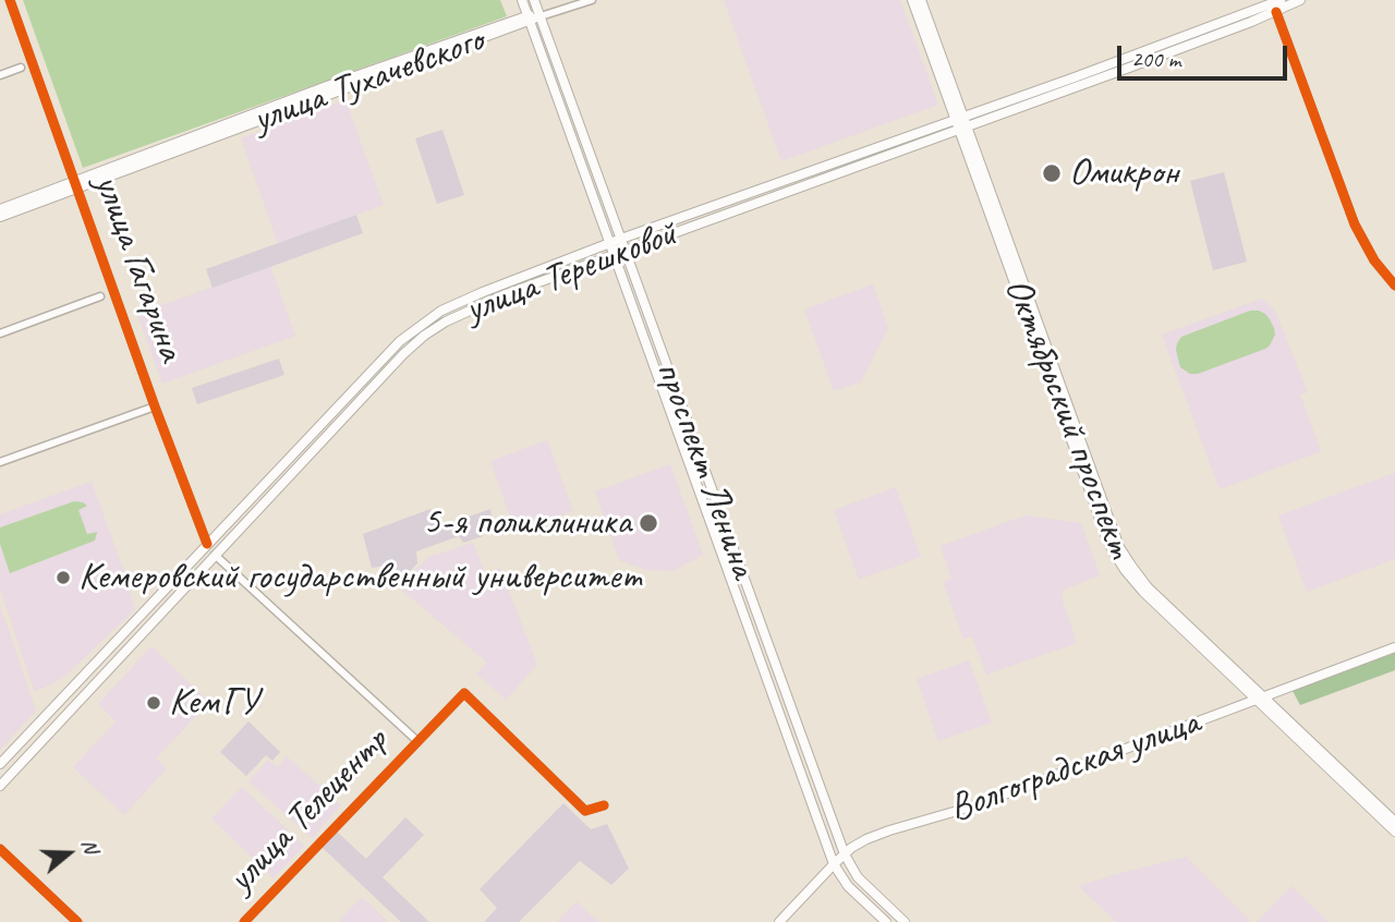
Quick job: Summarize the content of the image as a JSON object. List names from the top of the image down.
{
  "streets": {
    "main road": [
      "улица Тухачевского",
      "улица Гагарина",
      "улица Терешковой",
      "Октябрьский проспект",
      "проспект Ленина",
      "Волгоградская улица"
    ],
    "street": ["улица Телецентр"]
  },
  "crossings": [
    ["улица Тухачевского", "улица Гагарина"],
    ["улица Тухачевского", "проспект Ленина"],
    ["улица Гагарина", "улица Терешковой"],
    ["улица Гагарина", "улица Телецентр"],
    ["улица Терешковой", "Октябрьский проспект"],
    ["улица Терешковой", "проспект Ленина"],
    ["Октябрьский проспект", "Волгоградская улица"],
    ["проспект Ленина", "Волгоградская улица"]
  ],
  "places": [
    "Омикрон",
    "5-я поликлиника",
    "Кемеровский государственный университет",
    "КемГУ"
  ],
  "scale_bar": "200 m",
  "north": "right"
}
